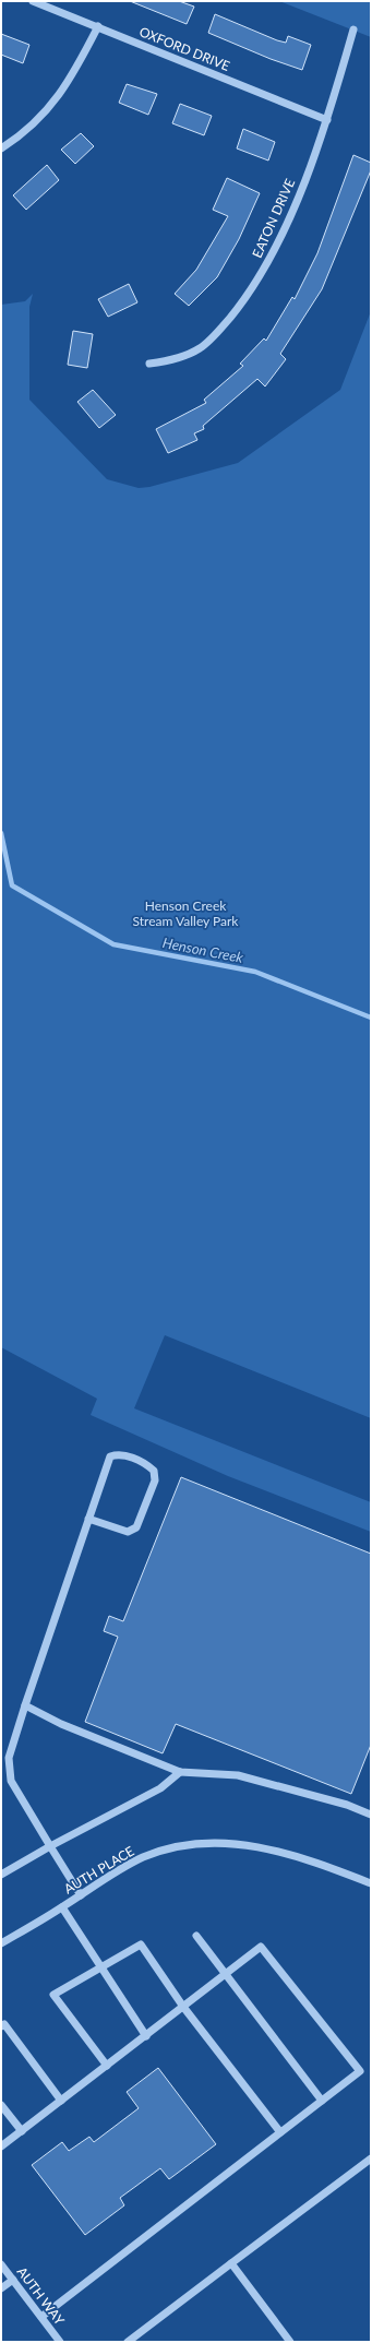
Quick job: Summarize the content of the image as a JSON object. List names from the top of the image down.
{
  "streets": {
    "street": [
      "OXFORD DRIVE",
      "EATON DRIVE",
      "AUTH PLACE",
      "AUTH WAY"
    ]
  },
  "crossings": [
    ["OXFORD DRIVE", "EATON DRIVE"]
  ],
  "water": ["Henson Creek"],
  "parks": ["Henson Creek Stream Valley Park"]
}
